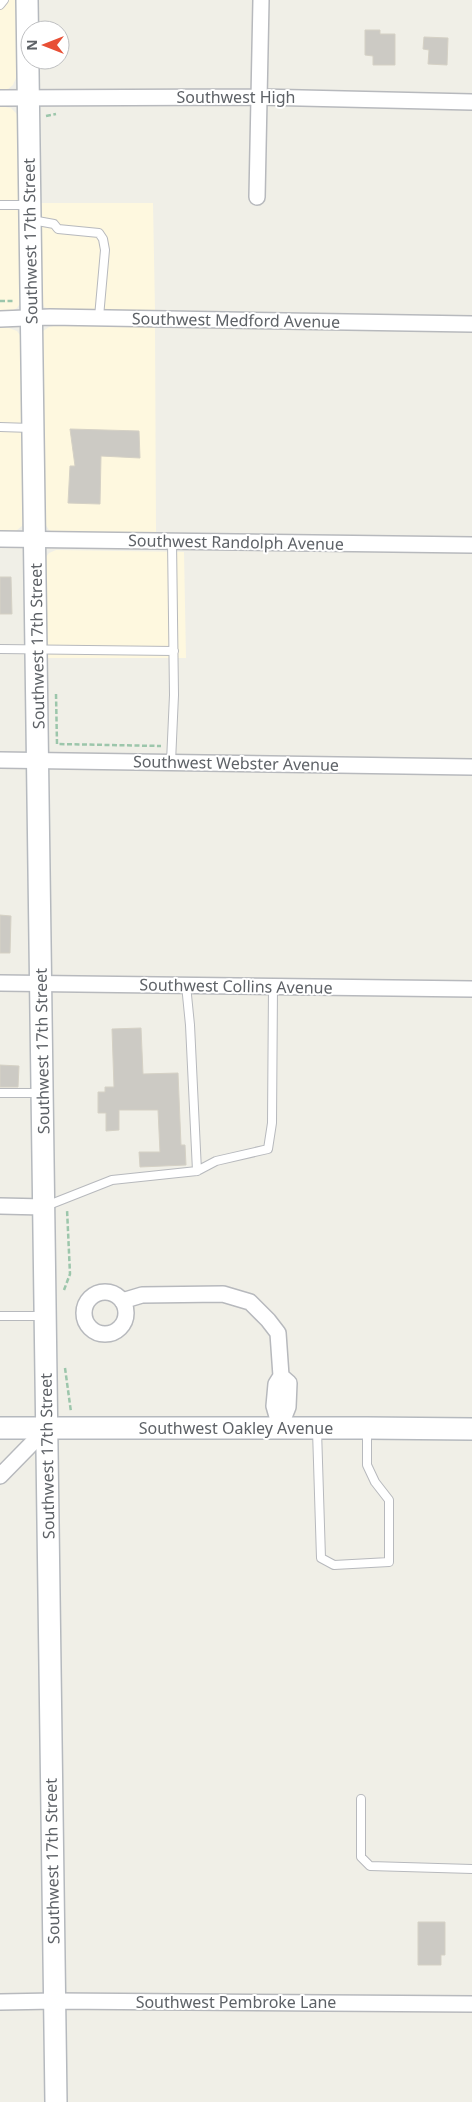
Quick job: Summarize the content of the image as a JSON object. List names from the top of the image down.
{
  "streets": {
    "main road": ["Southwest 17th Street", "Southwest Oakley Avenue"],
    "street": [
      "Southwest High",
      "Southwest Medford Avenue",
      "Southwest Randolph Avenue",
      "Southwest Webster Avenue",
      "Southwest Collins Avenue",
      "Southwest Pembroke Lane"
    ]
  },
  "crossings": [
    ["Southwest High", "Southwest 17th Street"],
    ["Southwest 17th Street", "Southwest Medford Avenue"],
    ["Southwest 17th Street", "Southwest Randolph Avenue"],
    ["Southwest 17th Street", "Southwest Webster Avenue"],
    ["Southwest 17th Street", "Southwest Collins Avenue"],
    ["Southwest 17th Street", "Southwest Oakley Avenue"],
    ["Southwest 17th Street", "Southwest Pembroke Lane"]
  ],
  "north": "left"
}
